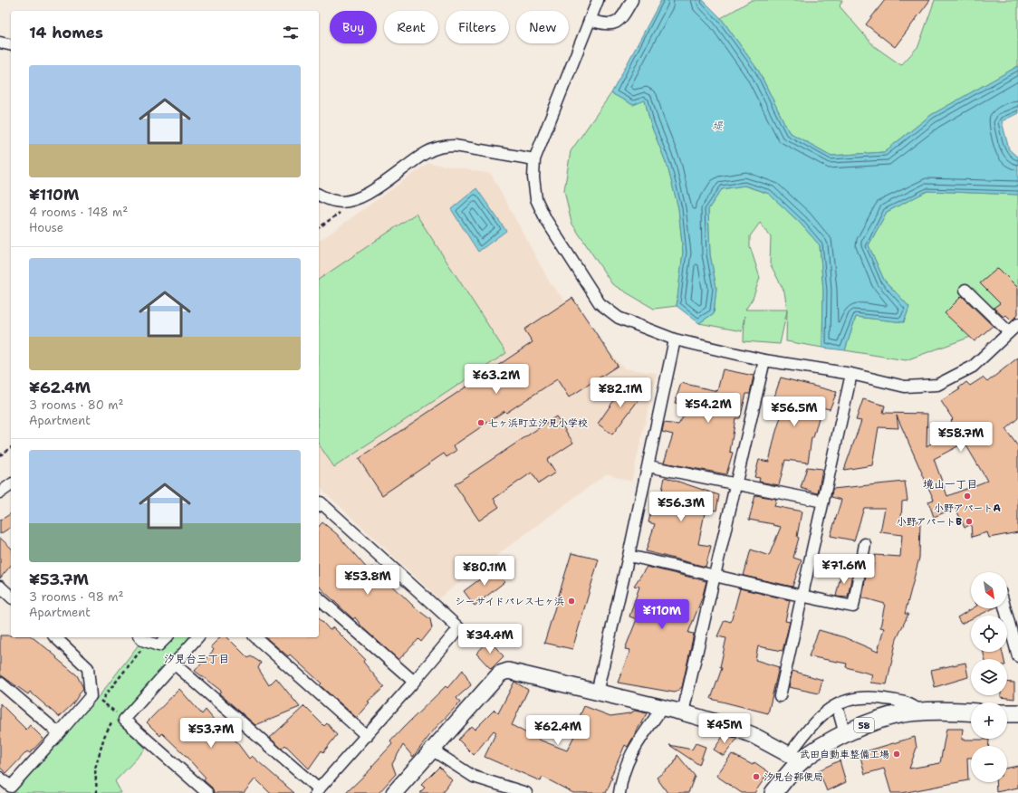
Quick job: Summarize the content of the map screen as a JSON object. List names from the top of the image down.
{
  "streets": {
    "main road": ["58"]
  },
  "districts": ["境山一丁目", "汐見台三丁目"],
  "water": ["堤"],
  "places": [
    "七ヶ浜町立汐見小学校",
    "小野アパートA",
    "小野アパートB",
    "シーサイドパレス七ヶ浜",
    "武田自動車整備工場",
    "汐見台郵便局"
  ],
  "north": "bottom right",
  "page": {
    "chip": [
      "Buy",
      "Rent",
      "Filters",
      "New"
    ],
    "heading": "14 homes",
    "list": [
      {
        "name": "¥110M",
        "note": "4 rooms · 148 m² · House"
      },
      {
        "name": "¥62.4M",
        "note": "3 rooms · 80 m² · Apartment"
      },
      {
        "name": "¥53.7M",
        "note": "3 rooms · 98 m² · Apartment"
      }
    ],
    "price": [
      "¥63.2M",
      "¥82.1M",
      "¥54.2M",
      "¥56.5M",
      "¥58.7M",
      "¥56.3M",
      "¥71.6M",
      "¥80.1M",
      "¥53.8M",
      "¥110M",
      "¥34.4M",
      "¥45M",
      "¥62.4M",
      "¥53.7M"
    ],
    "map_buttons": ["+", "−"]
  }
}
